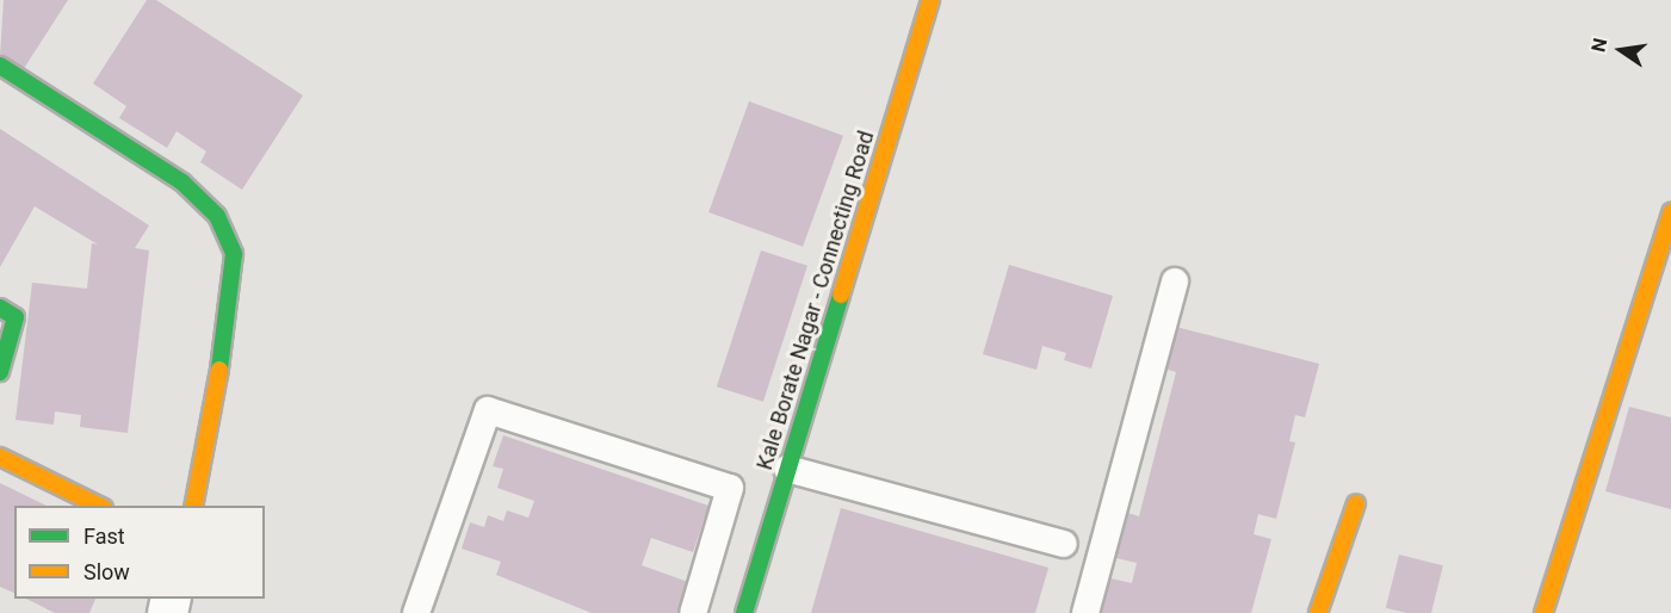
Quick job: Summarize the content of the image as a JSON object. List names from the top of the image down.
{
  "streets": {
    "street": ["Kale Borate Nagar - Connecting Road"]
  },
  "legend": ["Fast", "Slow"],
  "north": "left"
}
